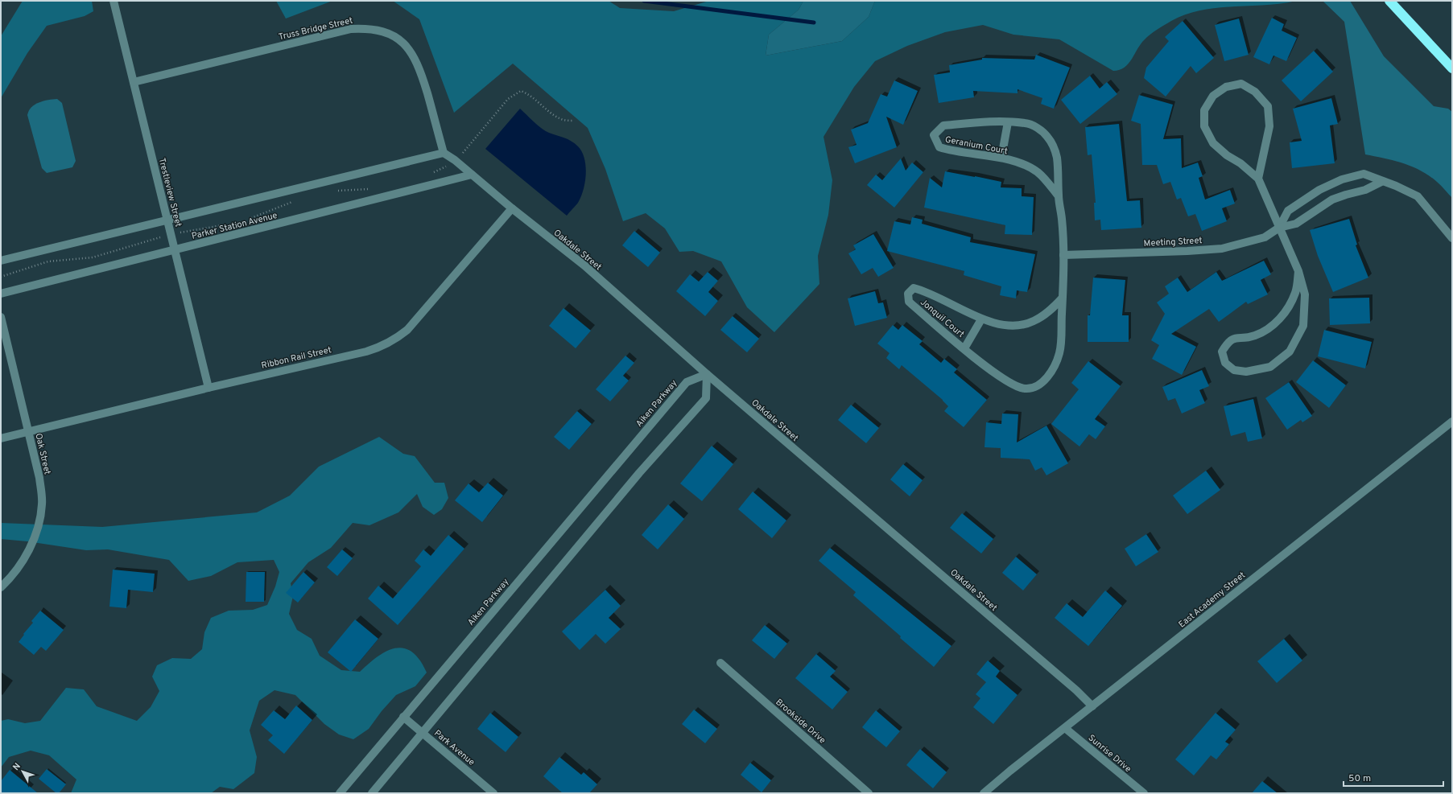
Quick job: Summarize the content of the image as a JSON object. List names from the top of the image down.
{
  "streets": {
    "street": [
      "Truss Bridge Street",
      "Geranium Court",
      "Trestleview Street",
      "Parker Station Avenue",
      "Meeting Street",
      "Oakdale Street",
      "Jonquil Court",
      "Ribbon Rail Street",
      "Aiken Parkway",
      "Oak Street",
      "East Academy Street",
      "Brookside Drive",
      "Park Avenue",
      "Sunrise Drive"
    ]
  },
  "crossings": [
    ["Truss Bridge Street", "Trestleview Street"],
    ["Truss Bridge Street", "Oakdale Street"],
    ["Geranium Court", "Meeting Street"],
    ["Geranium Court", "Jonquil Court"],
    ["Trestleview Street", "Parker Station Avenue"],
    ["Trestleview Street", "Ribbon Rail Street"],
    ["Parker Station Avenue", "Oakdale Street"],
    ["Meeting Street", "Jonquil Court"],
    ["Oakdale Street", "Ribbon Rail Street"],
    ["Oakdale Street", "Aiken Parkway"],
    ["Oakdale Street", "East Academy Street"],
    ["Ribbon Rail Street", "Oak Street"],
    ["Aiken Parkway", "Park Avenue"],
    ["East Academy Street", "Sunrise Drive"]
  ],
  "scale_bar": "50 m",
  "north": "top left"
}
